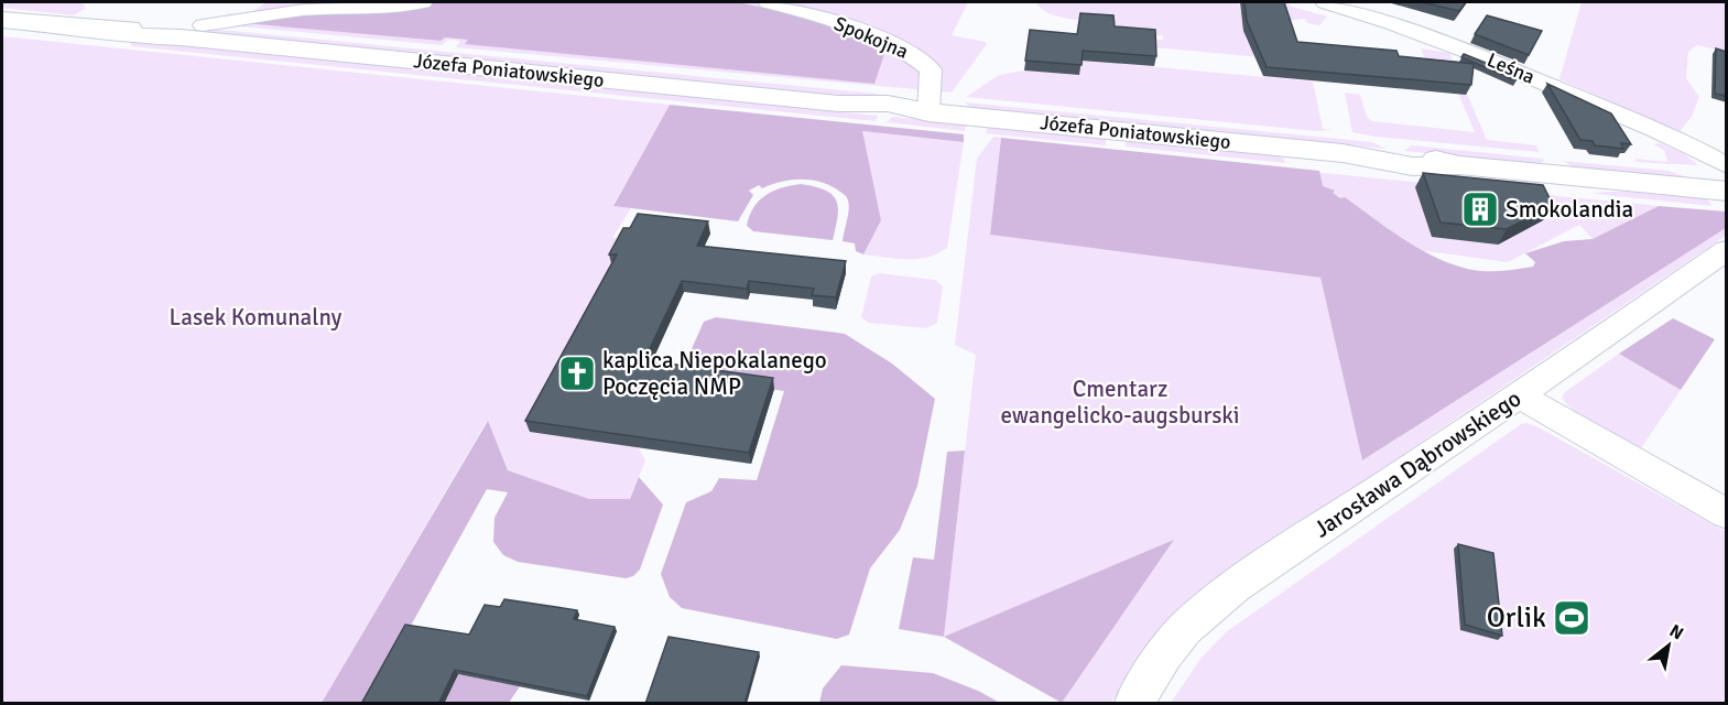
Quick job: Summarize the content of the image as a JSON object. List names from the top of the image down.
{
  "streets": {
    "street": [
      "Spokojna",
      "Leśna",
      "Józefa Poniatowskiego",
      "Jarosława Dąbrowskiego"
    ]
  },
  "crossings": [
    ["Spokojna", "Józefa Poniatowskiego"]
  ],
  "parks": ["Lasek Komunalny", "Cmentarz ewangelicko-augsburski"],
  "places": {
    "building": ["Smokolandia"],
    "church": ["kaplica Niepokalanego Poczęcia NMP"],
    "sports": ["Orlik"]
  },
  "north": "top right"
}
